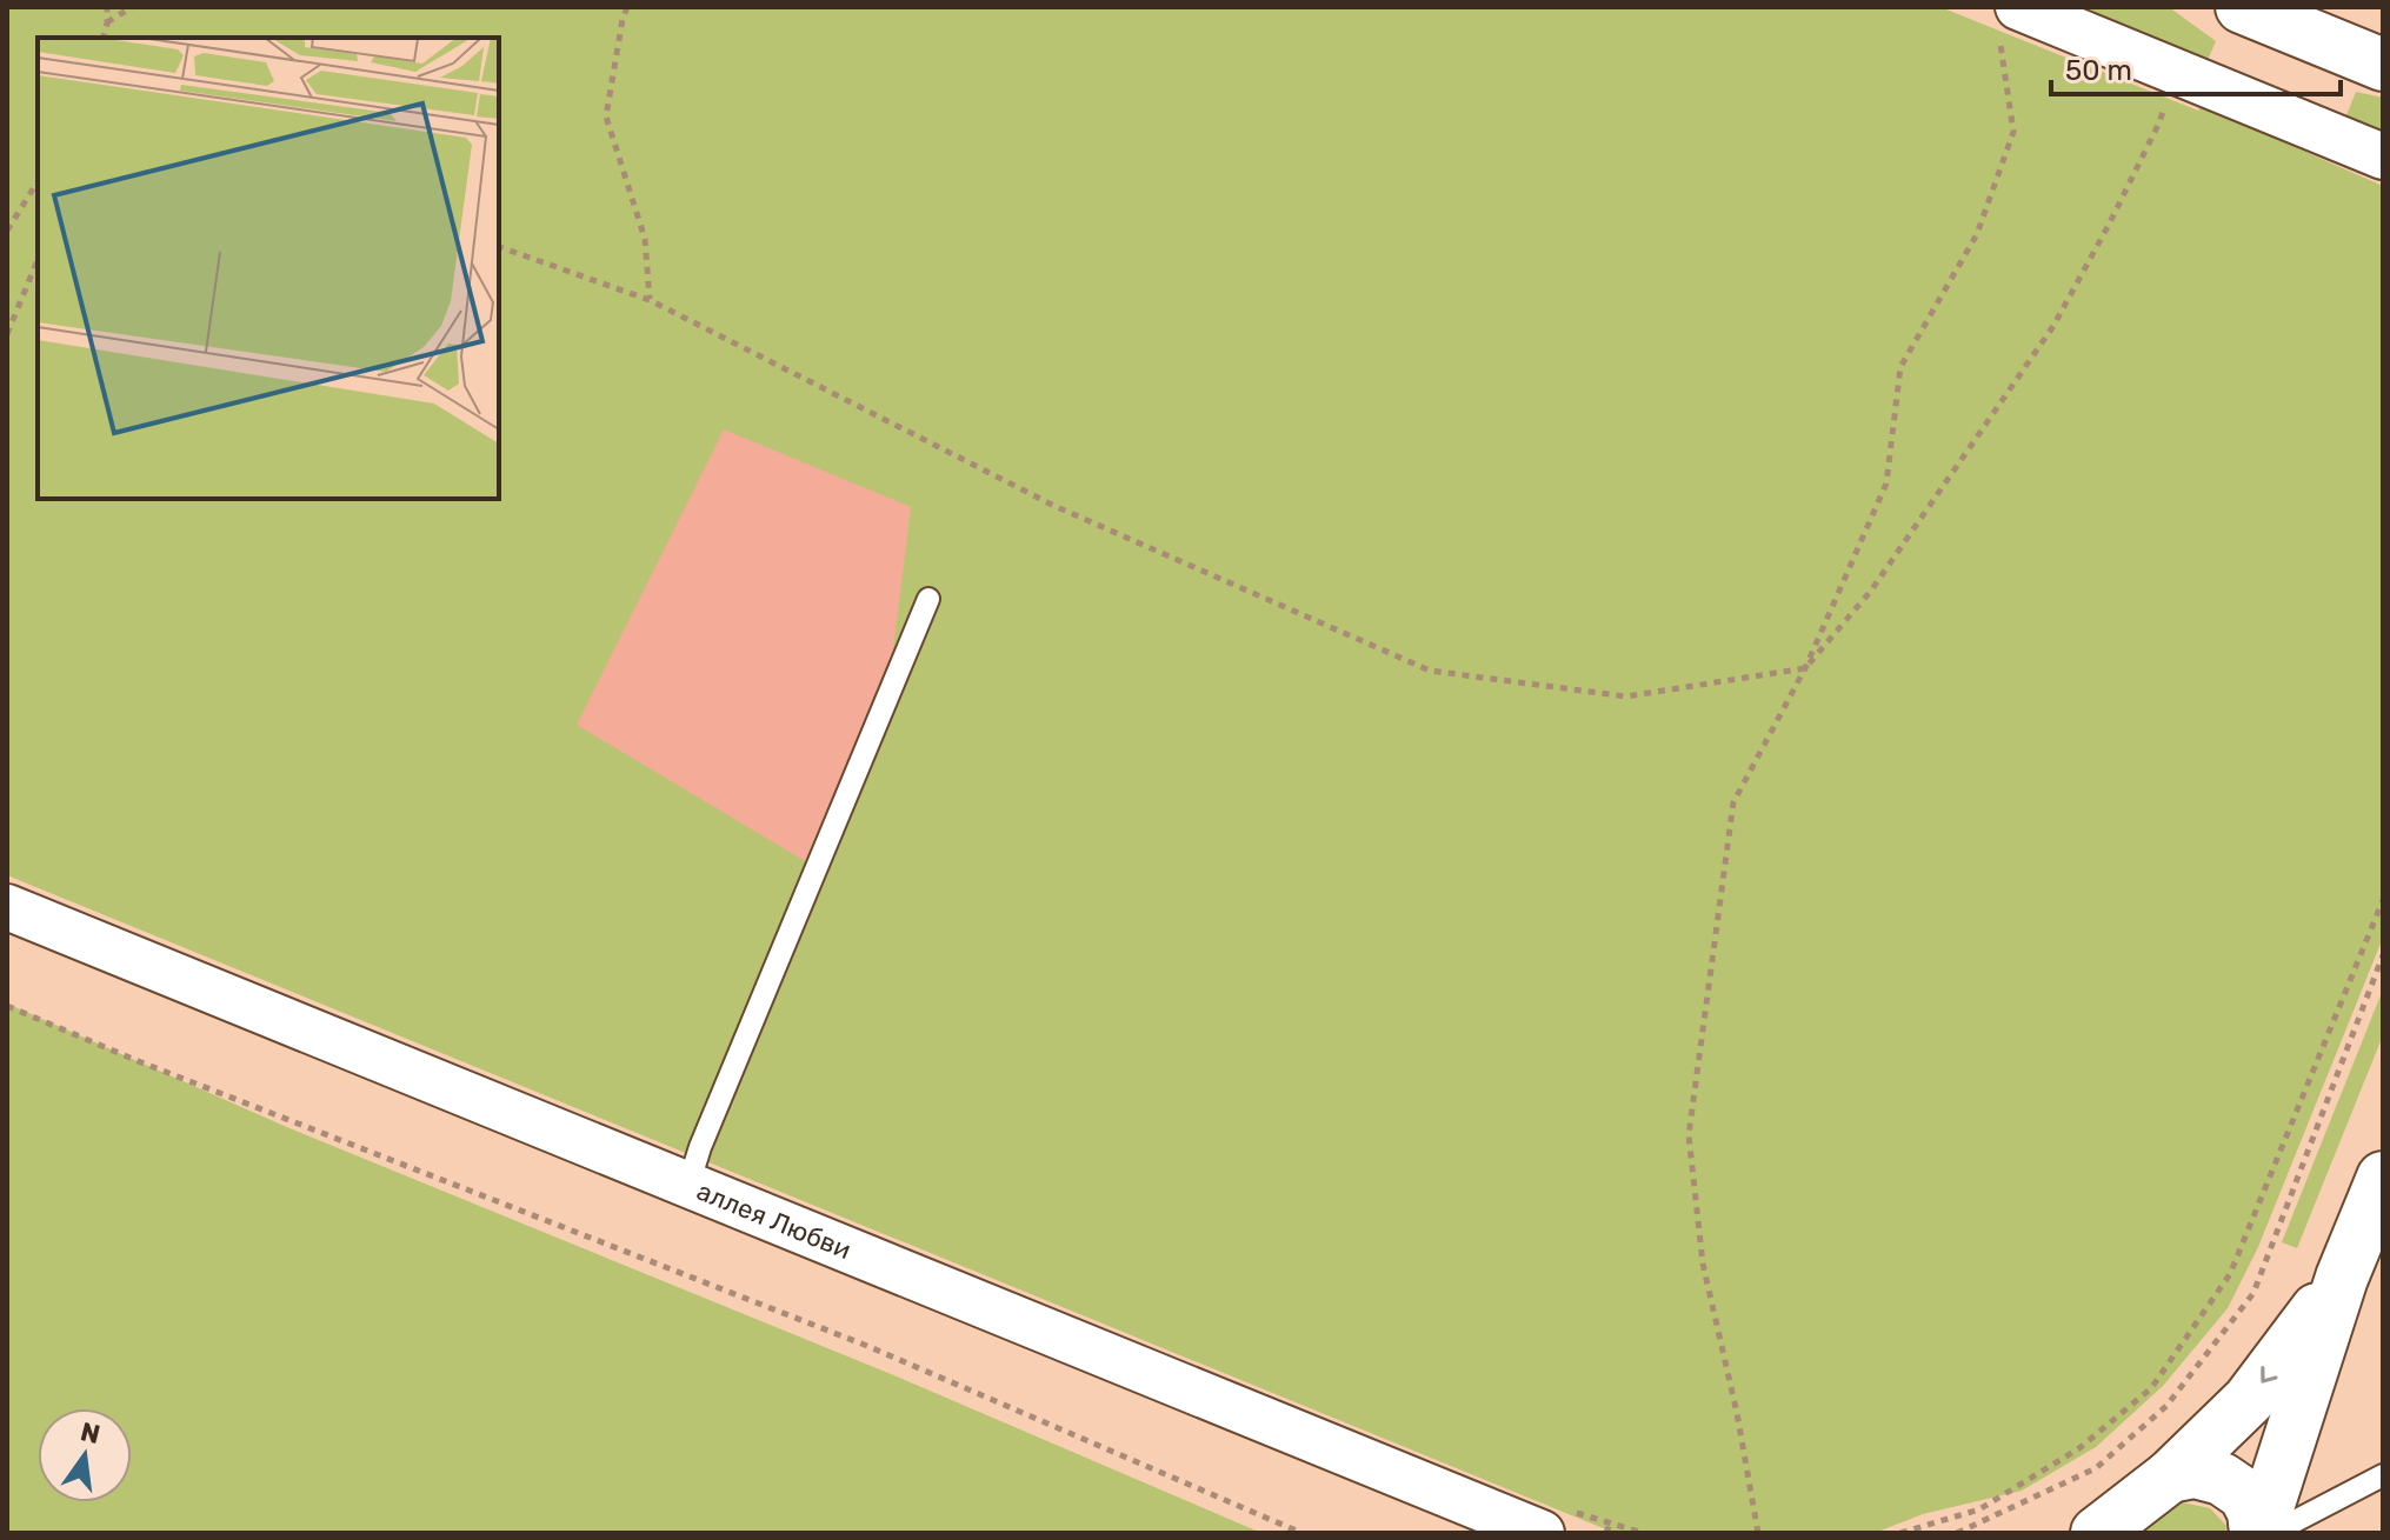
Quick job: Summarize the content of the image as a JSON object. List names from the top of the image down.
{
  "streets": {
    "street": ["аллея Любви"]
  },
  "scale_bar": "50 m",
  "north": "top"
}
